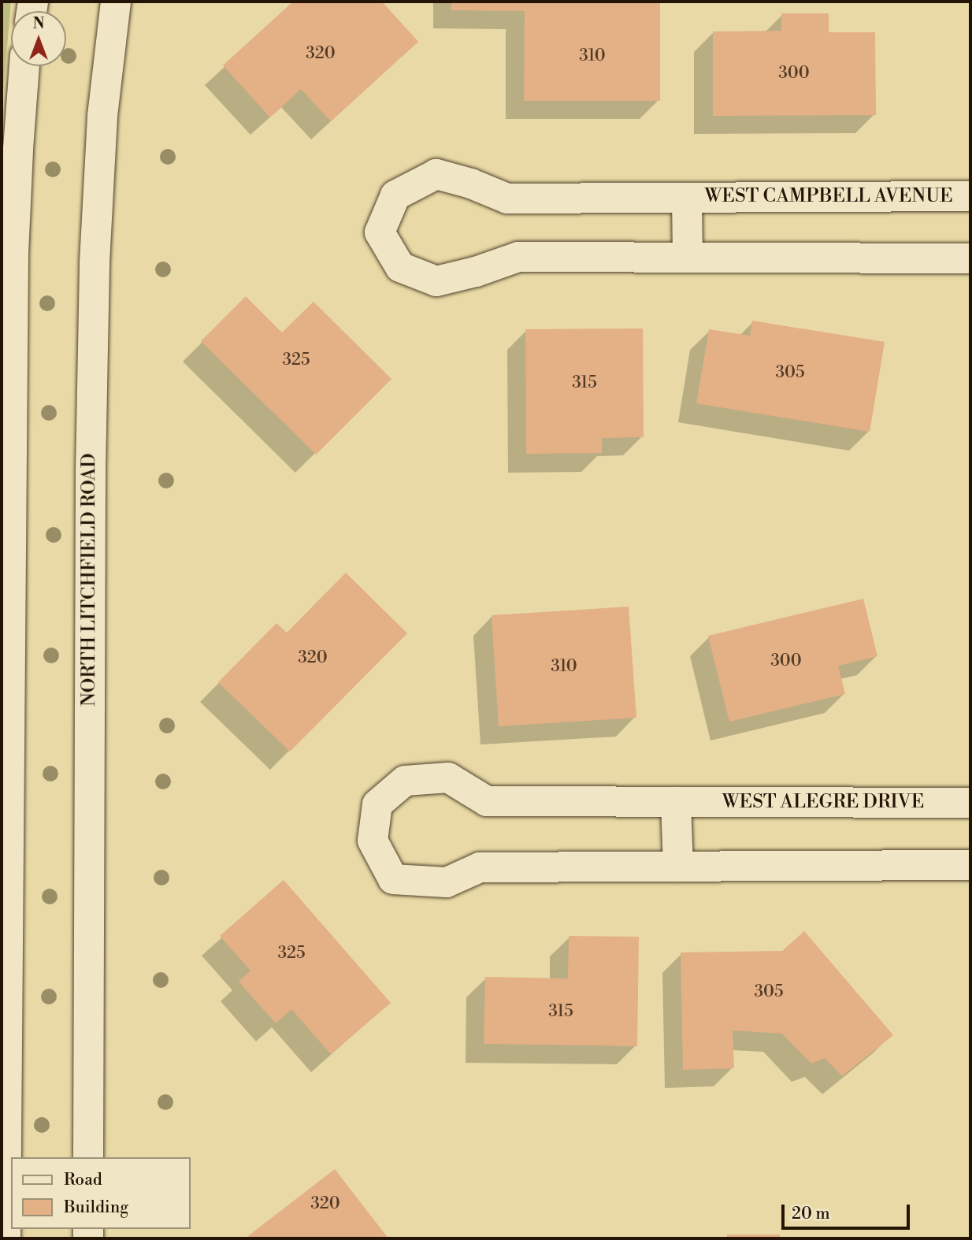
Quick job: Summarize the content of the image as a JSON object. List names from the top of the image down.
{
  "streets": {
    "street": ["WEST CAMPBELL AVENUE", "NORTH LITCHFIELD ROAD", "WEST ALEGRE DRIVE"]
  },
  "house_numbers": [
    "320",
    "310",
    "300",
    "325",
    "305",
    "315",
    "320",
    "300",
    "310",
    "325",
    "305",
    "315",
    "320"
  ],
  "legend": ["Road", "Building"],
  "scale_bar": "20 m",
  "north": "top"
}
